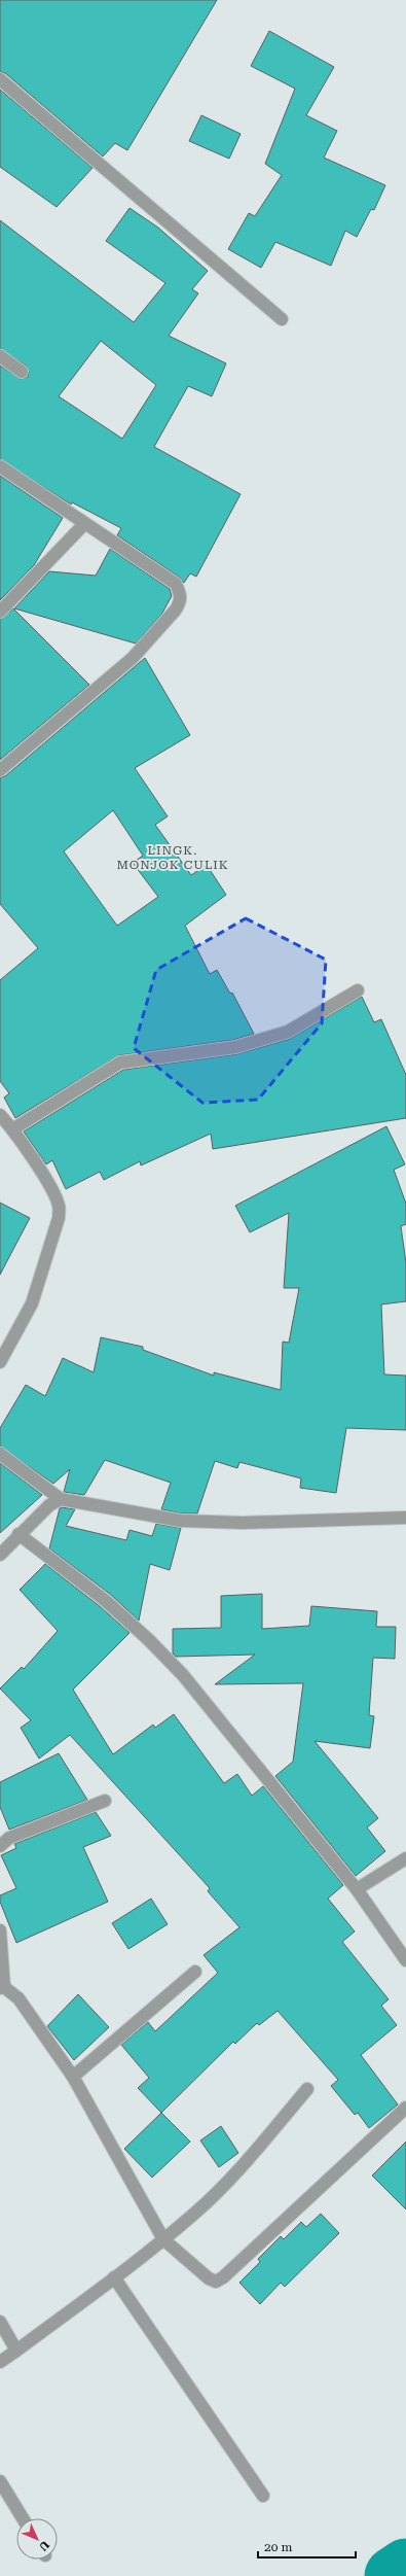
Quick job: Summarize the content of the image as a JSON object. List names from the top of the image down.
{
  "districts": ["LINGK. MONJOK CULIK"],
  "scale_bar": "20 m",
  "north": "bottom right"
}
